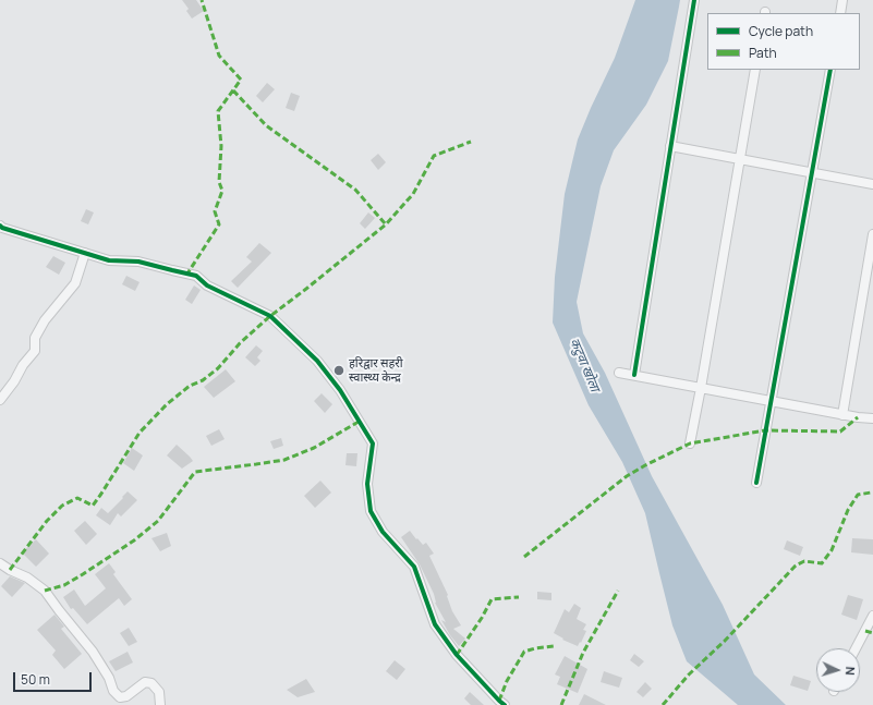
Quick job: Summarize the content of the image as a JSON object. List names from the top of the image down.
{
  "water": ["कटुवा खोला"],
  "places": ["हरिद्वार सहरी स्वास्थ्य केन्द्र"],
  "legend": ["Cycle path", "Path"],
  "scale_bar": "50 m",
  "north": "right"
}
